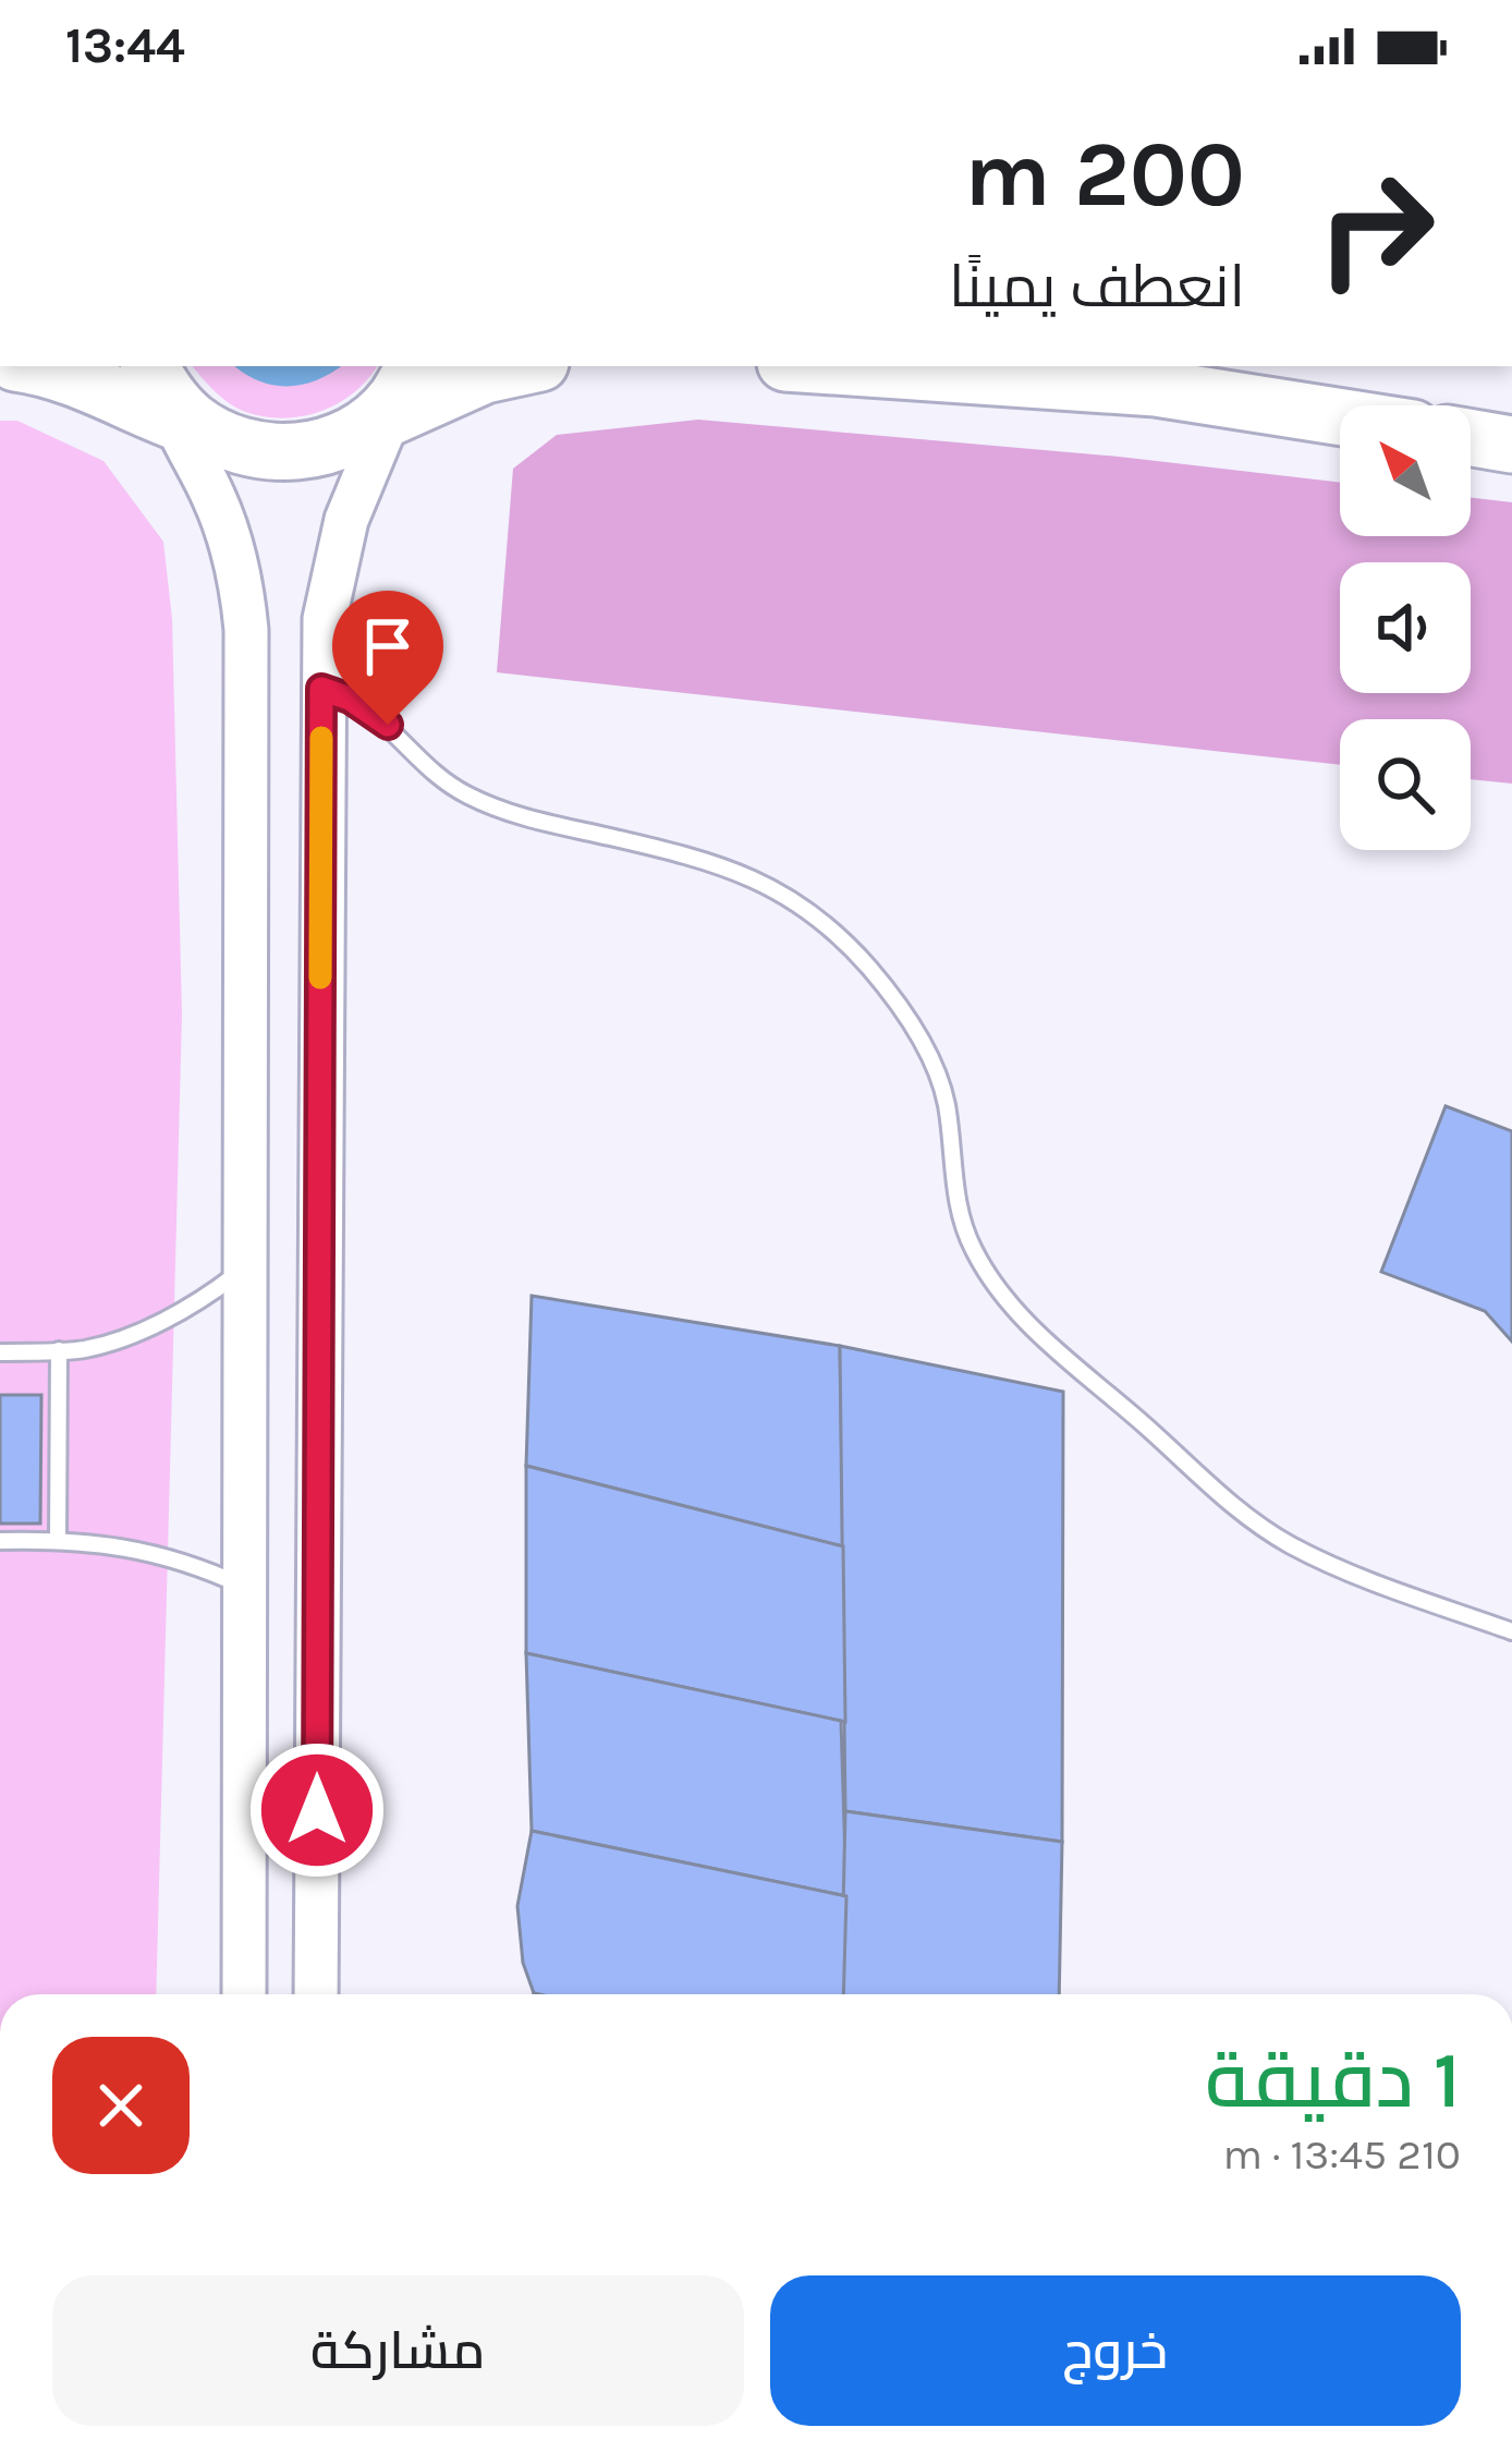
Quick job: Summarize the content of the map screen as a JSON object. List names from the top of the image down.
{
  "north": "top left",
  "page": {
    "status": "13:44",
    "turn": ["200 m", "انعطف يمينًا"],
    "heading": ["1 دقيقة", "210 m · 13:45"],
    "buttons": ["خروج", "مشاركة"]
  }
}
